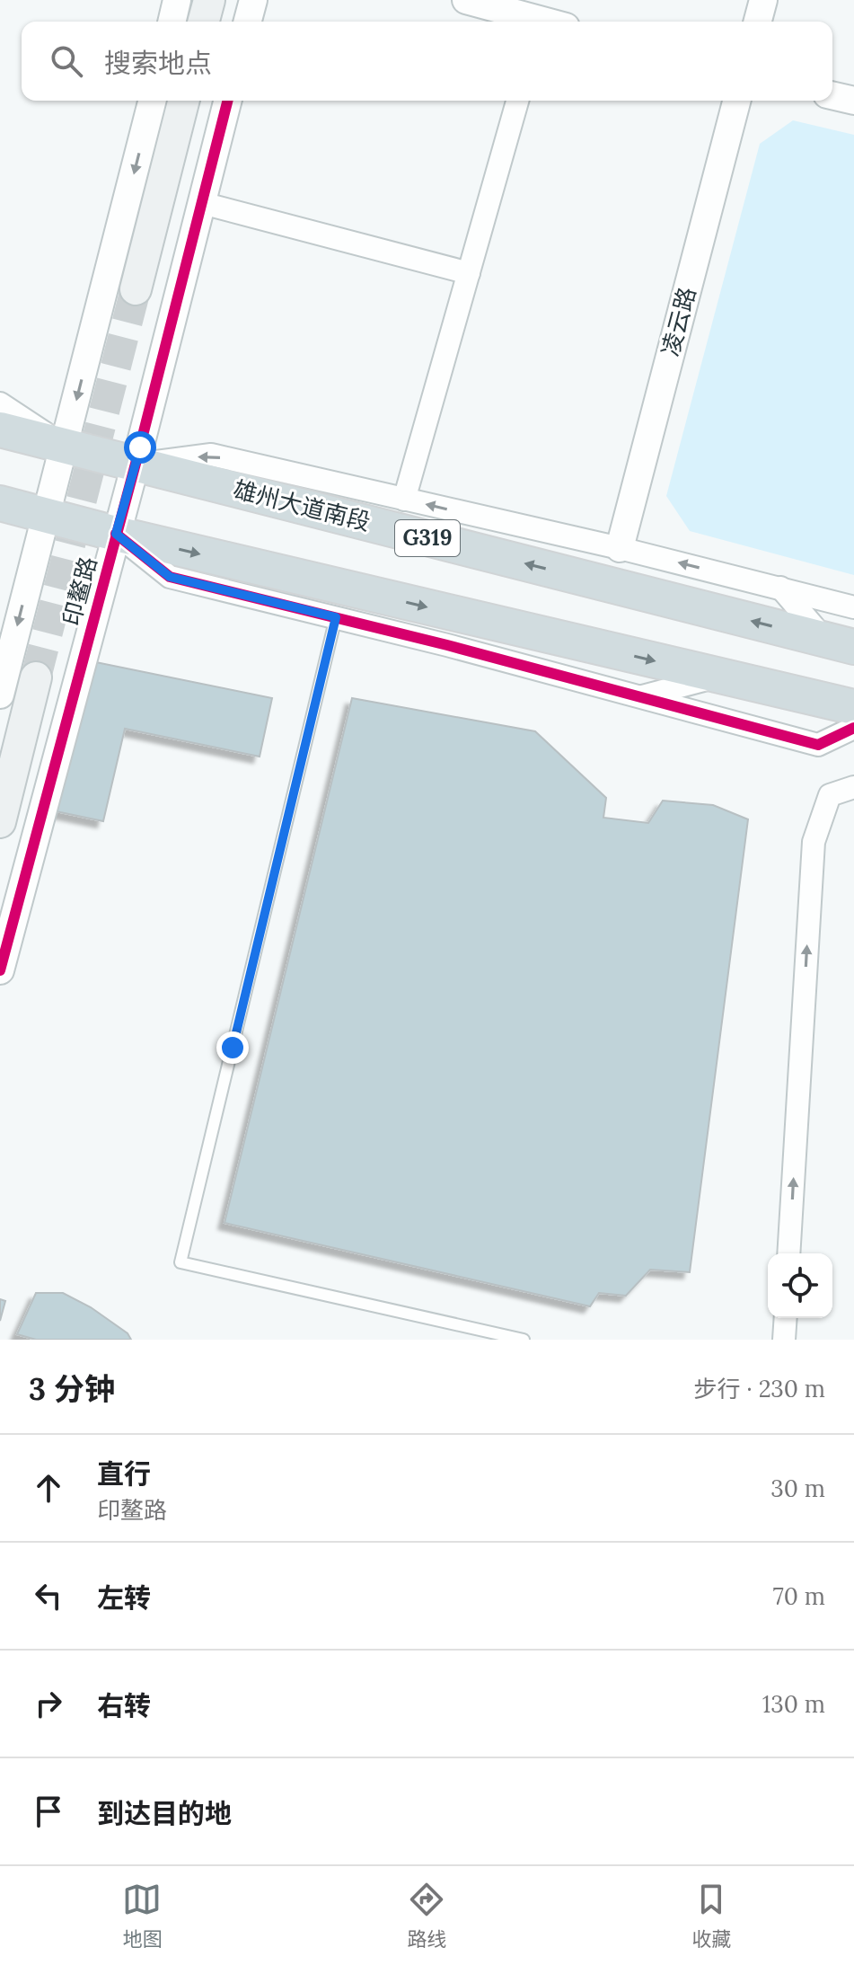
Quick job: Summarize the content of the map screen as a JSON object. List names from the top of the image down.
{
  "streets": {
    "highway": ["雄州大道南段", "G319"],
    "street": ["凌云路", "印鳌路"]
  },
  "crossings": [
    ["雄州大道南段", "印鳌路"]
  ],
  "page": {
    "search": "搜索地点",
    "heading": ["3 分钟", "步行 · 230 m"],
    "list": [
      ["直行", "印鳌路", "30 m"],
      ["左转", "70 m"],
      ["右转", "130 m"],
      "到达目的地"
    ],
    "nav": ["地图", "路线", "收藏"]
  }
}
